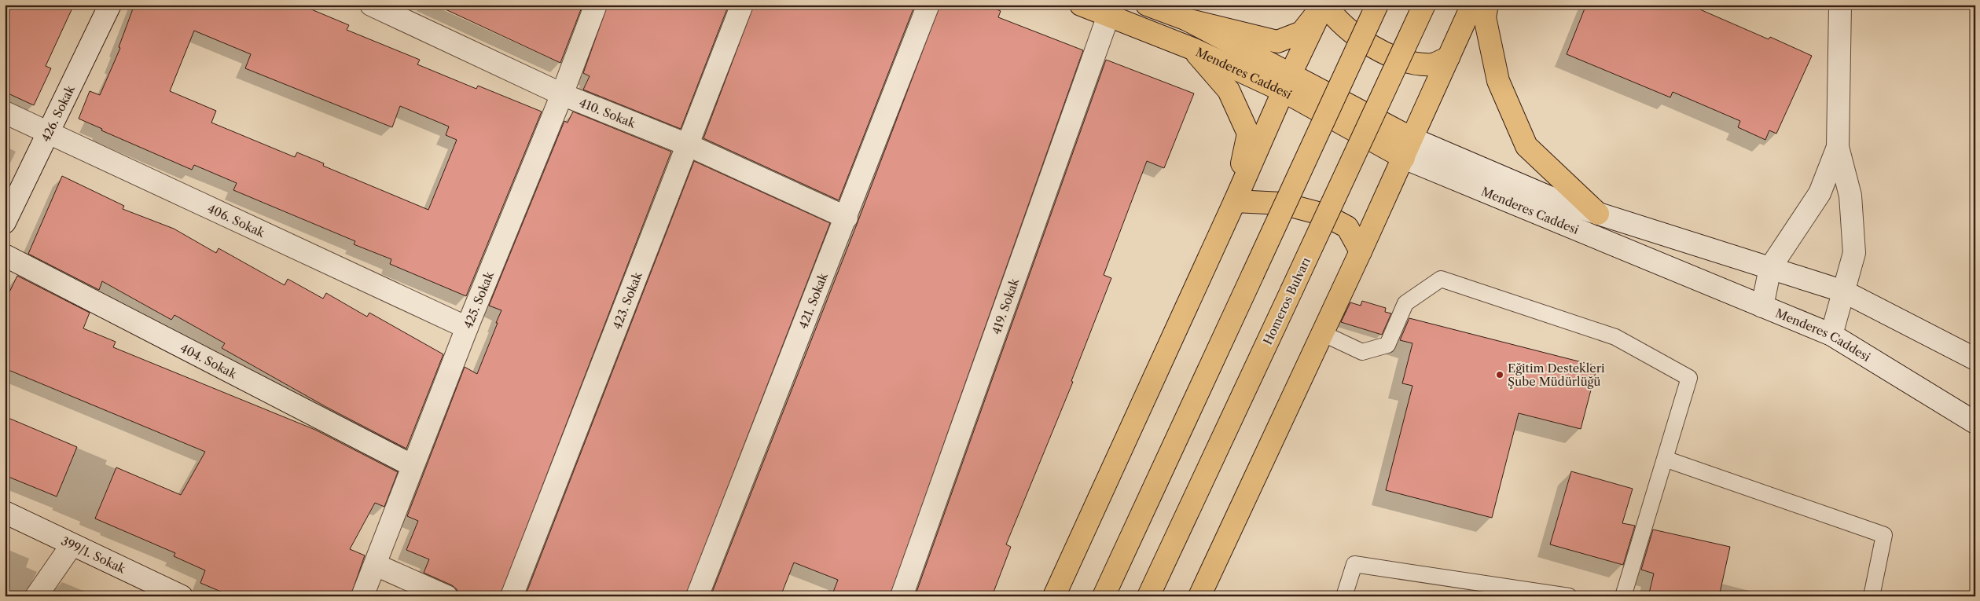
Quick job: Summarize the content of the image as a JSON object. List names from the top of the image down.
{
  "streets": {
    "main road": ["Menderes Caddesi", "Homeros Bulvarı"],
    "street": [
      "410. Sokak",
      "426. Sokak",
      "406. Sokak",
      "425. Sokak",
      "423. Sokak",
      "421. Sokak",
      "419. Sokak",
      "404. Sokak",
      "399/1. Sokak"
    ]
  },
  "crossings": [
    ["Menderes Caddesi", "419. Sokak"],
    ["410. Sokak", "425. Sokak"],
    ["410. Sokak", "423. Sokak"],
    ["410. Sokak", "421. Sokak"],
    ["426. Sokak", "406. Sokak"],
    ["406. Sokak", "425. Sokak"],
    ["425. Sokak", "404. Sokak"]
  ],
  "places": ["Eğitim Destekleri Şube Müdürlüğü"]
}
